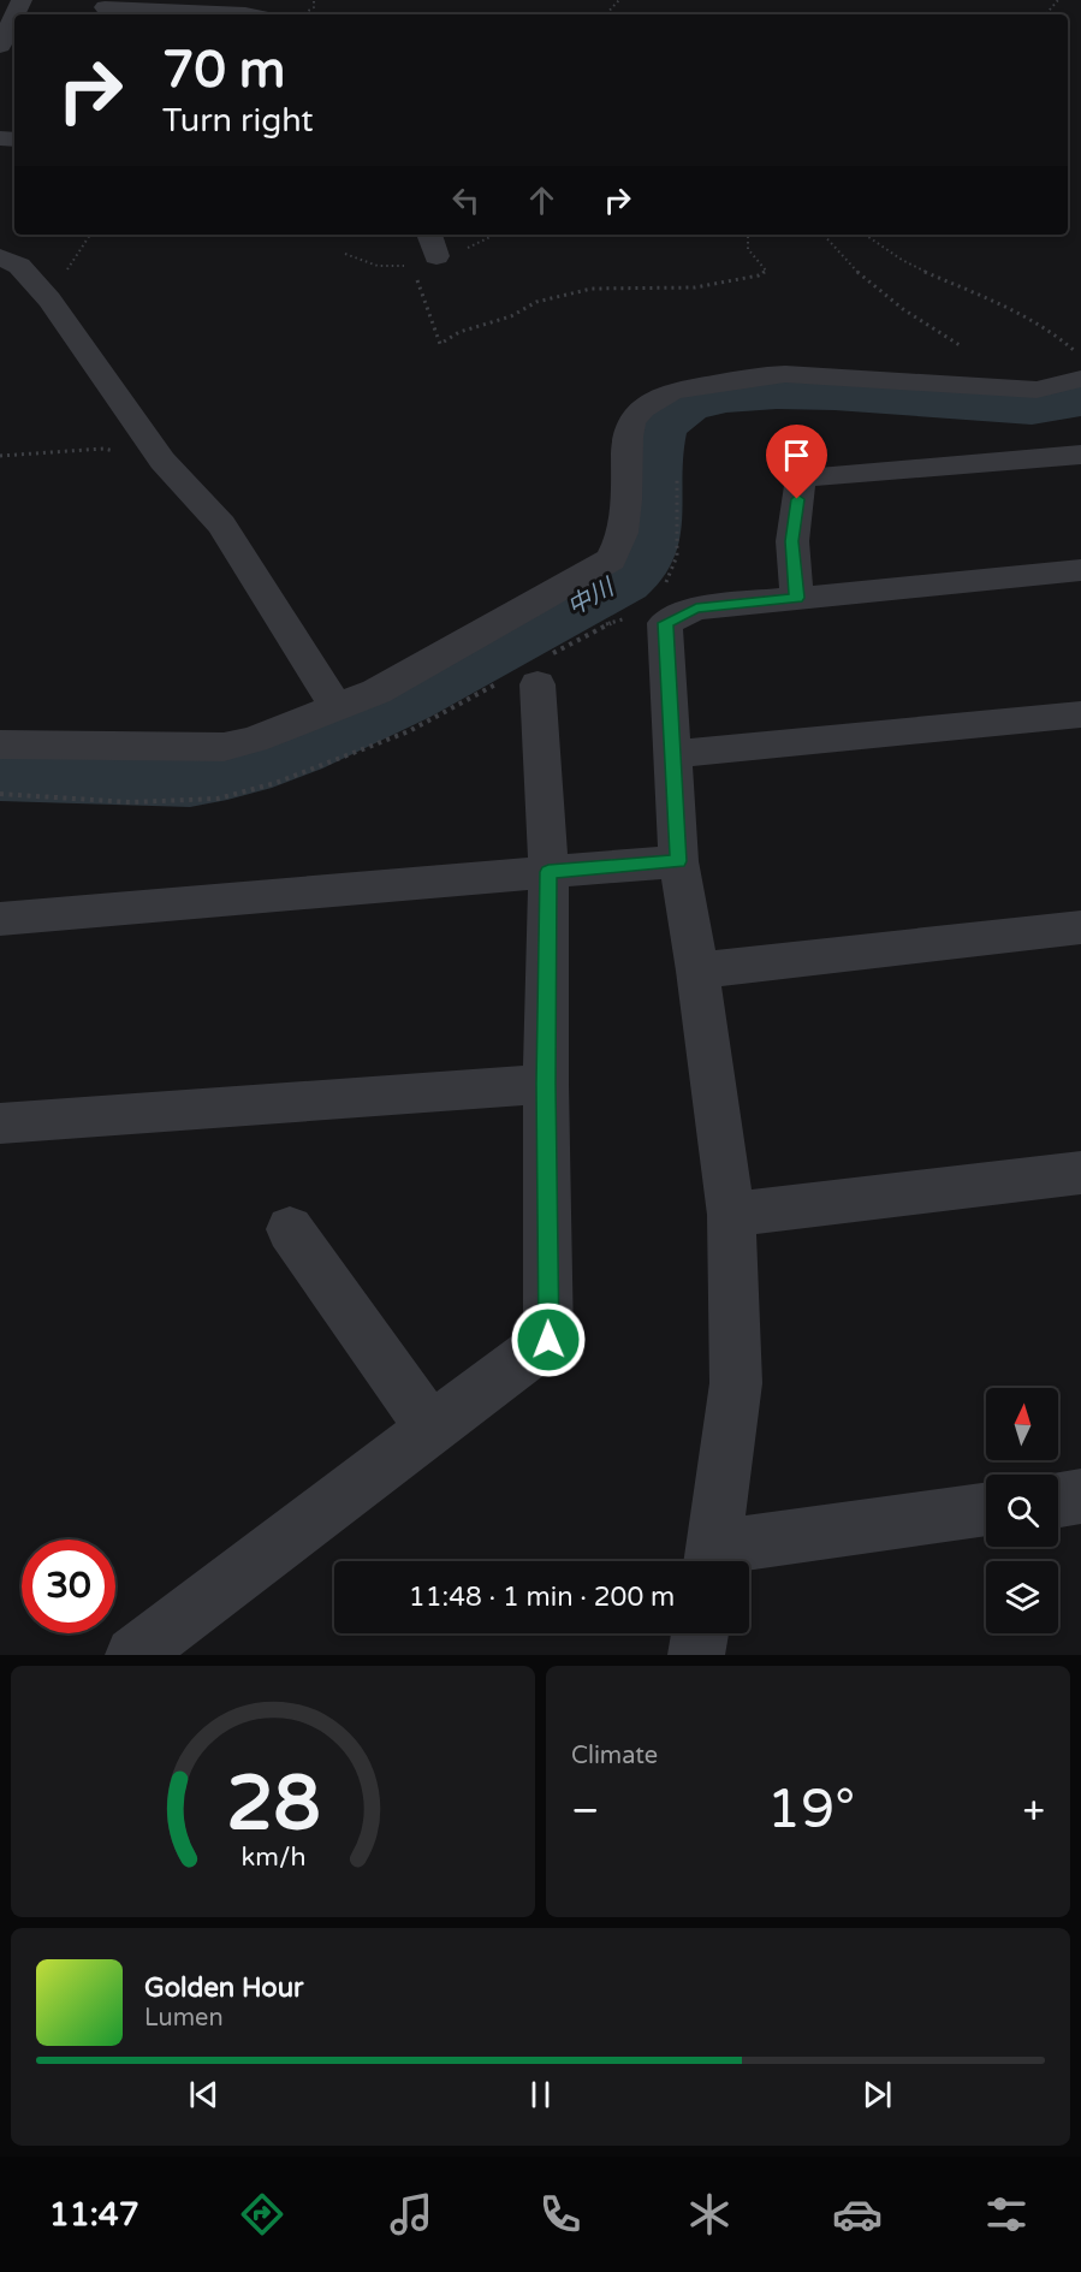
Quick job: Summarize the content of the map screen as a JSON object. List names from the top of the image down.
{
  "water": ["中川"],
  "north": "top",
  "page": {
    "turn": ["70 m", "Turn right"],
    "limit": "30",
    "trip": "11:48 · 1 min · 200 m",
    "tile": "Climate",
    "heat": ["−", "19°", "+"],
    "song": ["Golden Hour", "Lumen"],
    "tabs": "11:47",
    "gauge": ["28", "km/h"]
  }
}
